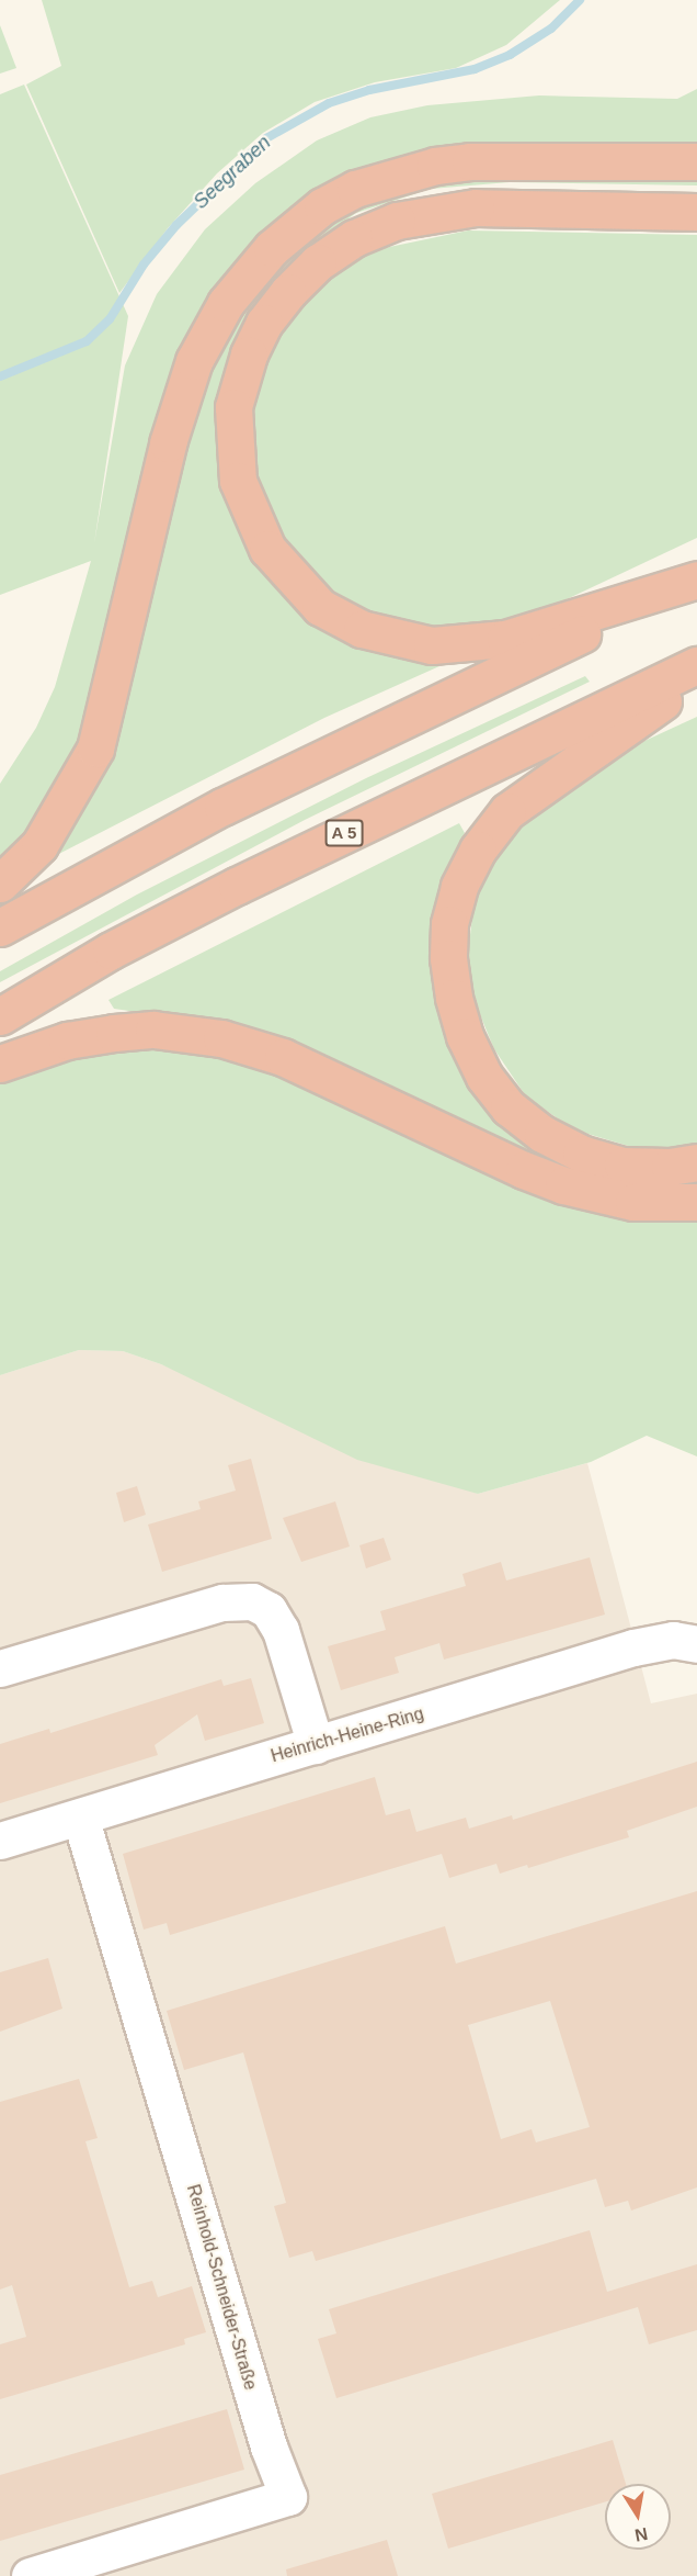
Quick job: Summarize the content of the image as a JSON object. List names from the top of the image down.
{
  "streets": {
    "highway": ["A 5"],
    "street": ["Heinrich-Heine-Ring", "Reinhold-Schneider-Straße"]
  },
  "crossings": [
    ["Heinrich-Heine-Ring", "Reinhold-Schneider-Straße"]
  ],
  "water": ["Seegraben"],
  "north": "bottom"
}
